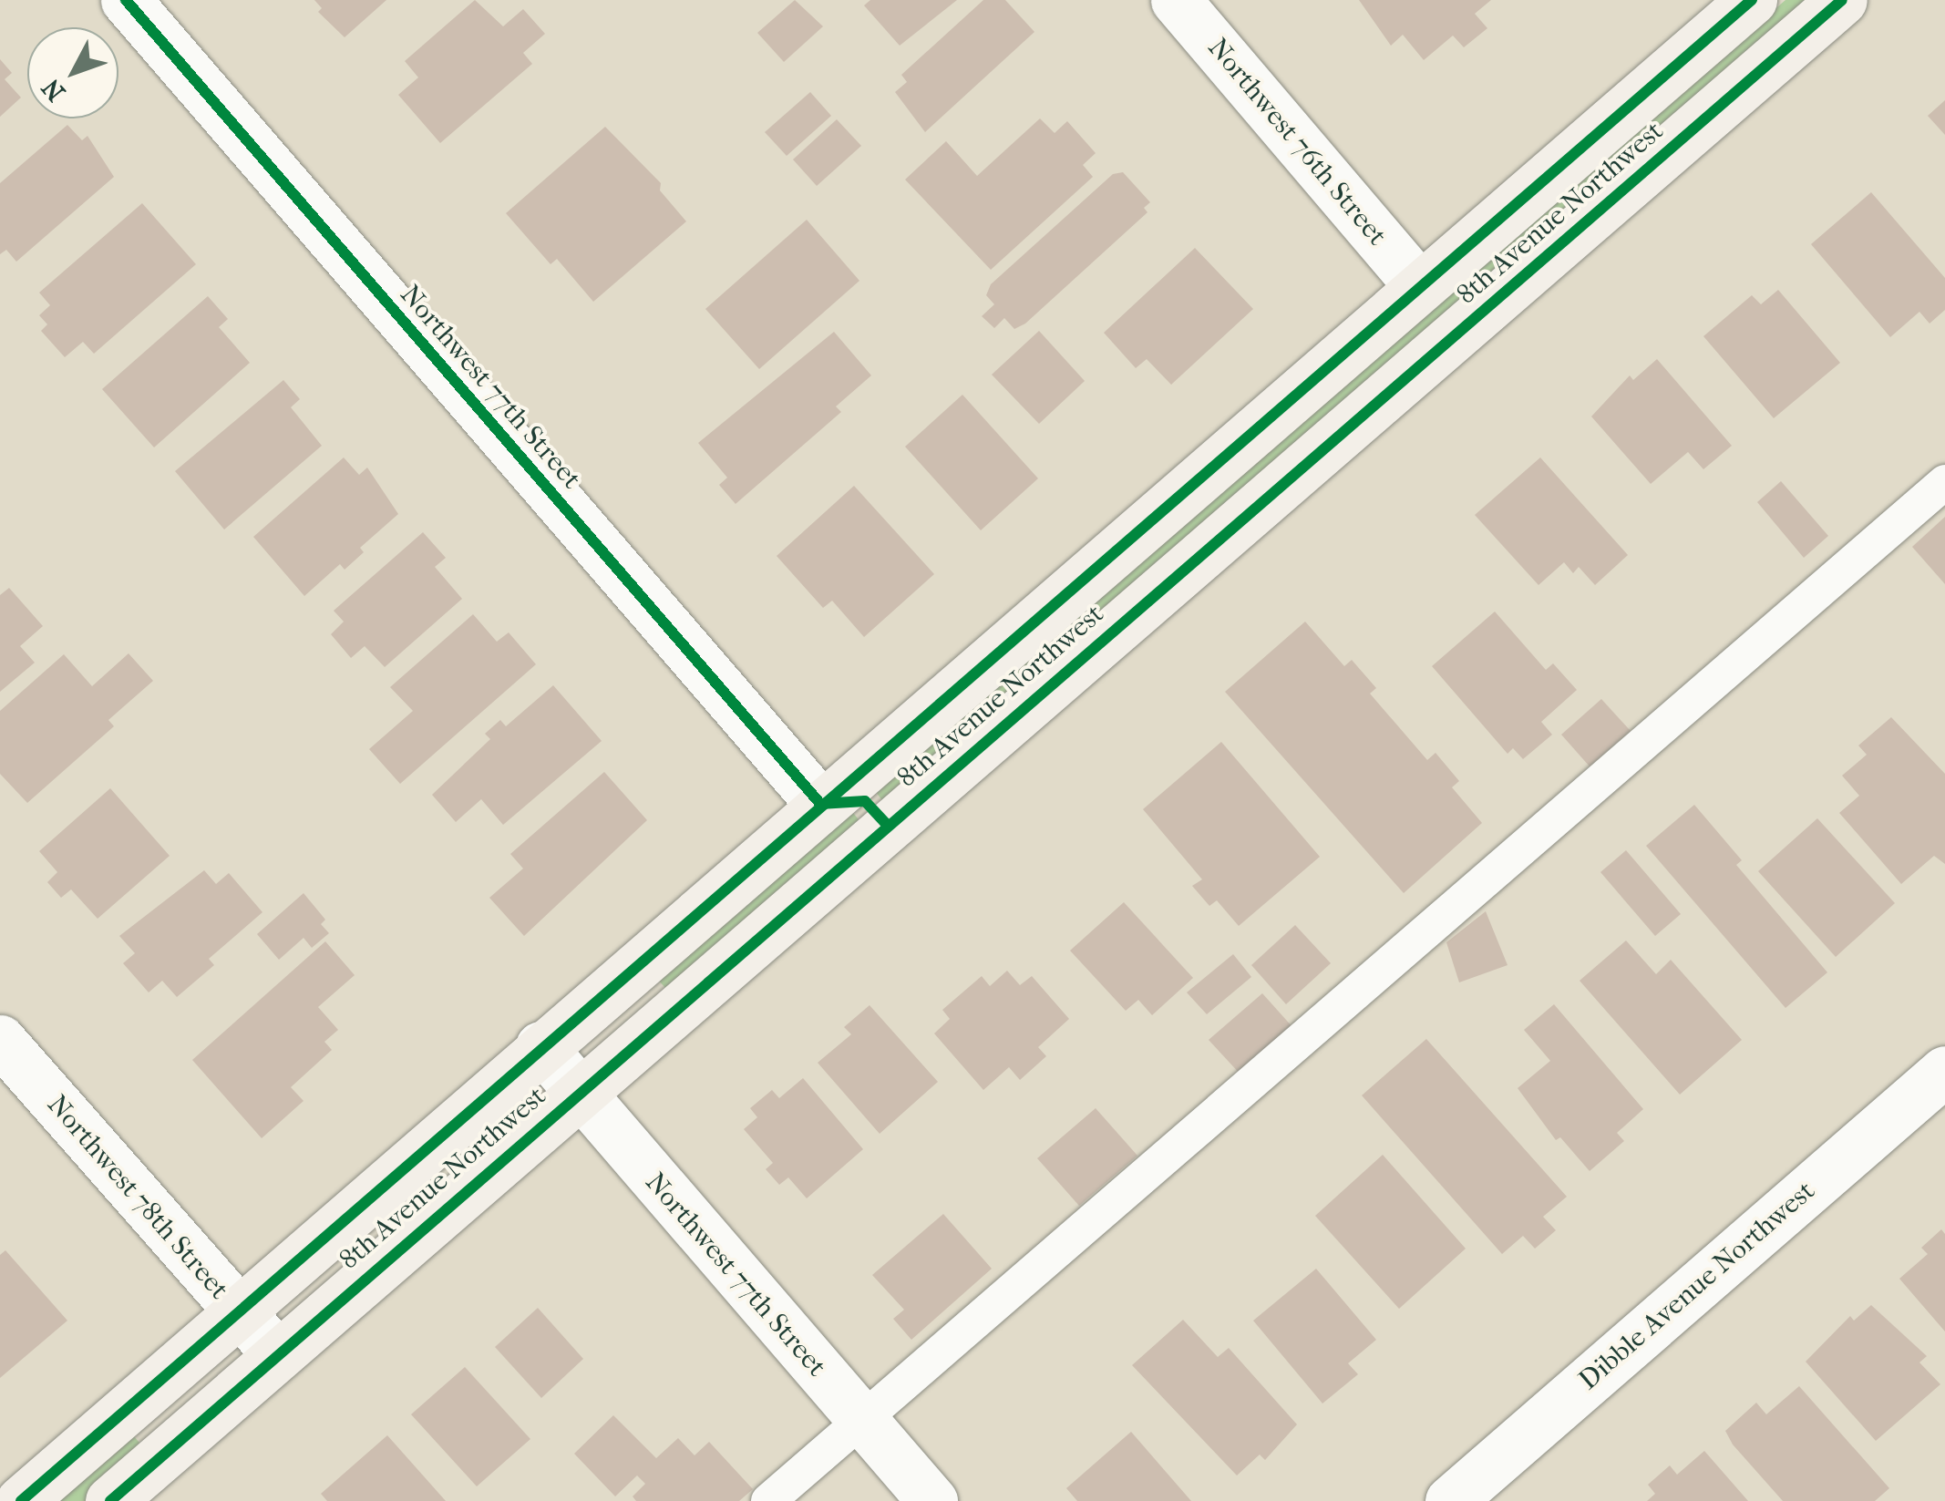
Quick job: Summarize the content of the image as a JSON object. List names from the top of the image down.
{
  "streets": {
    "main road": ["8th Avenue Northwest"],
    "street": [
      "Northwest 76th Street",
      "Northwest 77th Street",
      "Northwest 78th Street",
      "Dibble Avenue Northwest"
    ]
  },
  "crossings": [
    ["Northwest 76th Street", "8th Avenue Northwest"],
    ["8th Avenue Northwest", "Northwest 77th Street"],
    ["8th Avenue Northwest", "Northwest 78th Street"]
  ],
  "north": "bottom left"
}
